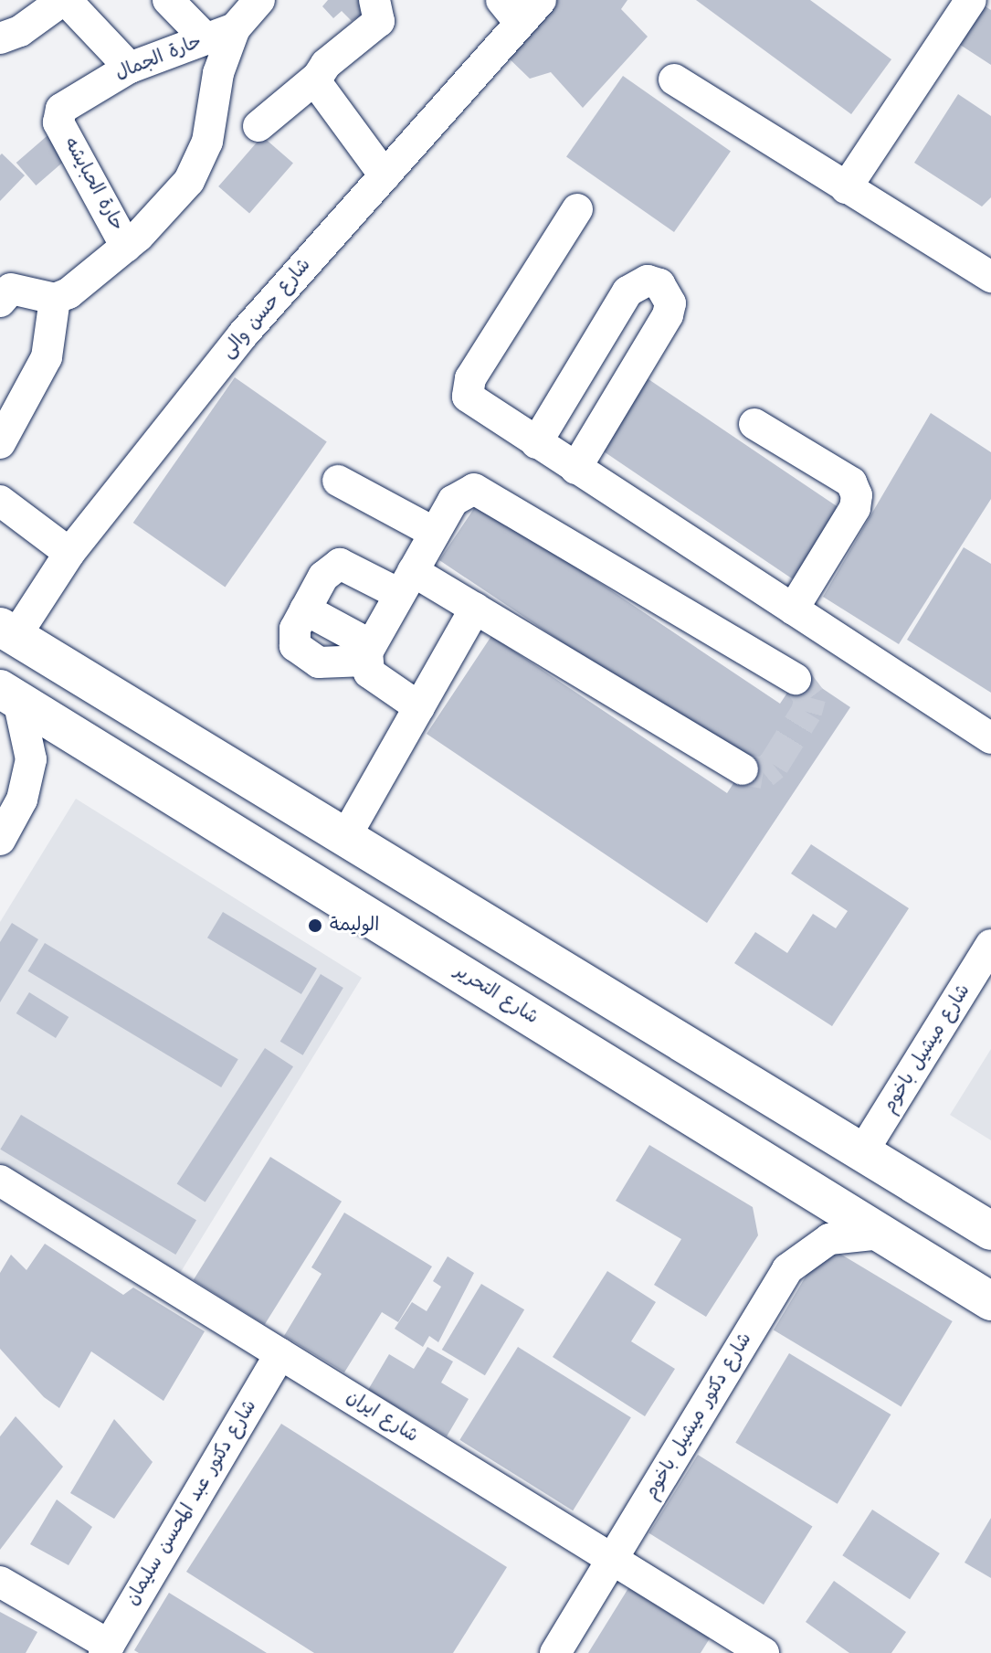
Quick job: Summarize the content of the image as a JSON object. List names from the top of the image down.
{
  "streets": {
    "main road": ["شارع التحرير"],
    "street": [
      "حارة الجمال",
      "حارة الحبايشه",
      "شارع حسن والى",
      "شارع ميشيل باخوم",
      "شارع دكتور ميشيل باخوم",
      "شارع ايران",
      "شارع دكتور عبد المحسن سليمان"
    ]
  },
  "crossings": [
    ["حارة الجمال", "حارة الحبايشه"],
    ["شارع التحرير", "شارع دكتور ميشيل باخوم"],
    ["شارع دكتور ميشيل باخوم", "شارع ايران"],
    ["شارع ايران", "شارع دكتور عبد المحسن سليمان"]
  ],
  "places": ["الوليمة"]
}
